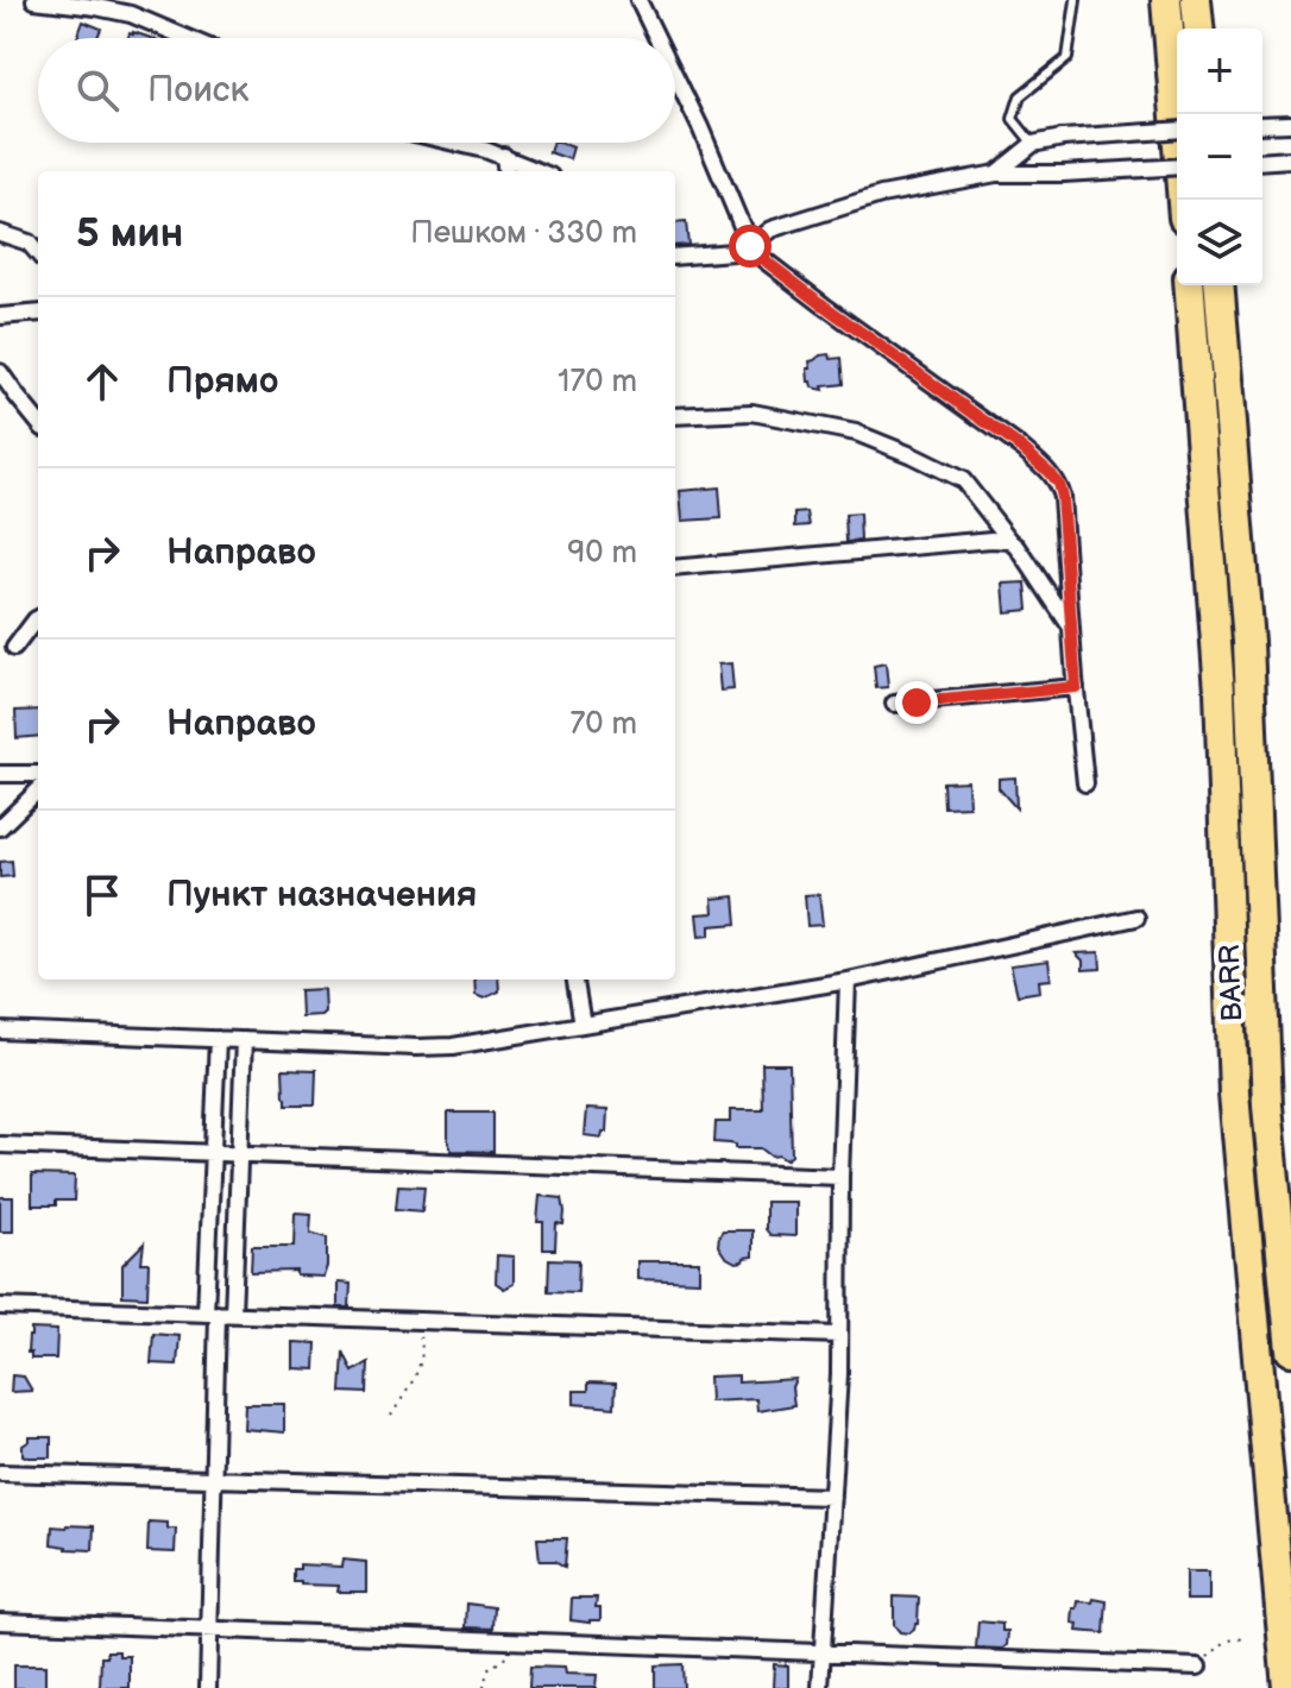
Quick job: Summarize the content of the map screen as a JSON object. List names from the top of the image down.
{
  "streets": {
    "highway": ["BARR"]
  },
  "page": {
    "map_buttons": ["+", "−"],
    "search": "Поиск",
    "heading": ["5 мин", "Пешком · 330 m"],
    "list": [
      ["Прямо", "170 m"],
      ["Направо", "90 m"],
      ["Направо", "70 m"],
      "Пункт назначения"
    ]
  }
}
